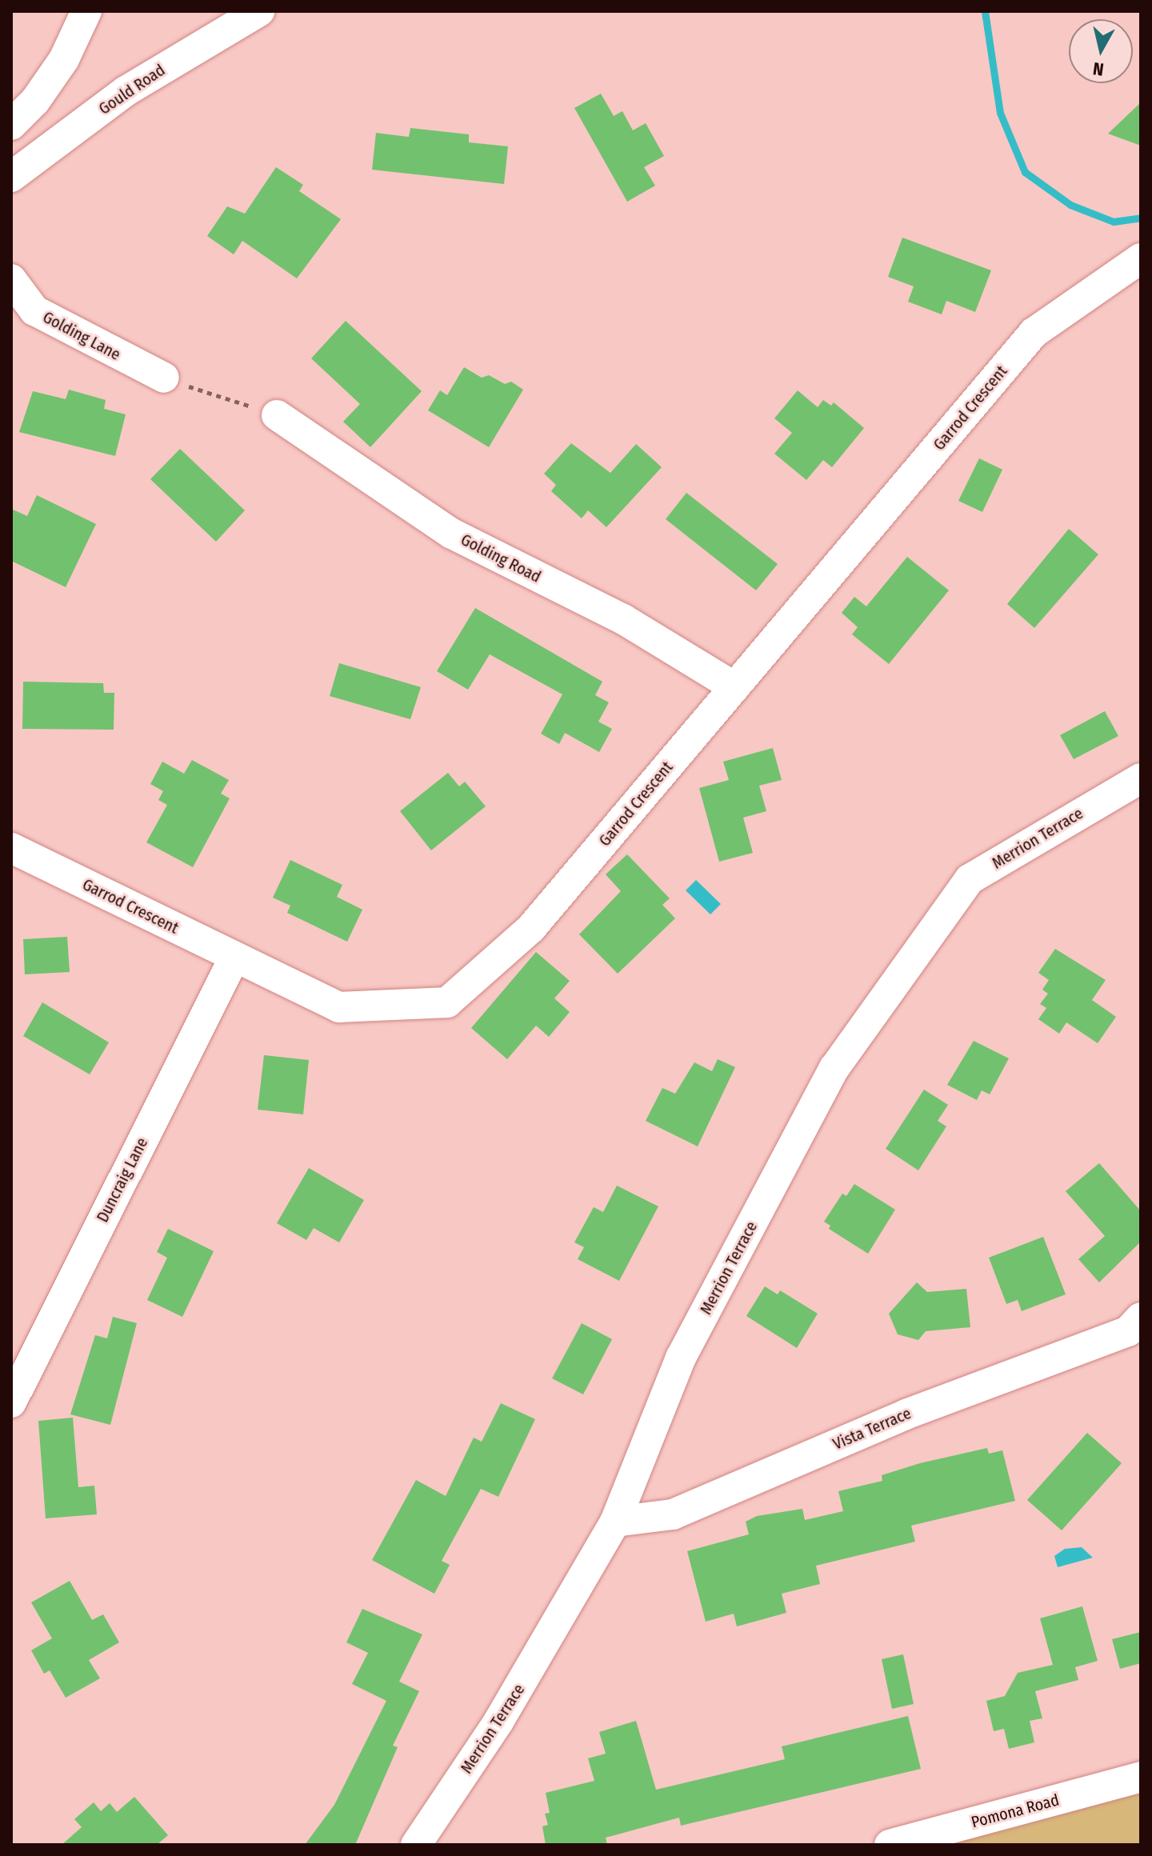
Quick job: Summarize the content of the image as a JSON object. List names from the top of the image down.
{
  "streets": {
    "street": [
      "Gould Road",
      "Golding Lane",
      "Garrod Crescent",
      "Golding Road",
      "Merrion Terrace",
      "Duncraig Lane",
      "Vista Terrace",
      "Pomona Road"
    ]
  },
  "crossings": [
    ["Garrod Crescent", "Golding Road"],
    ["Garrod Crescent", "Duncraig Lane"],
    ["Merrion Terrace", "Vista Terrace"]
  ],
  "north": "bottom"
}
